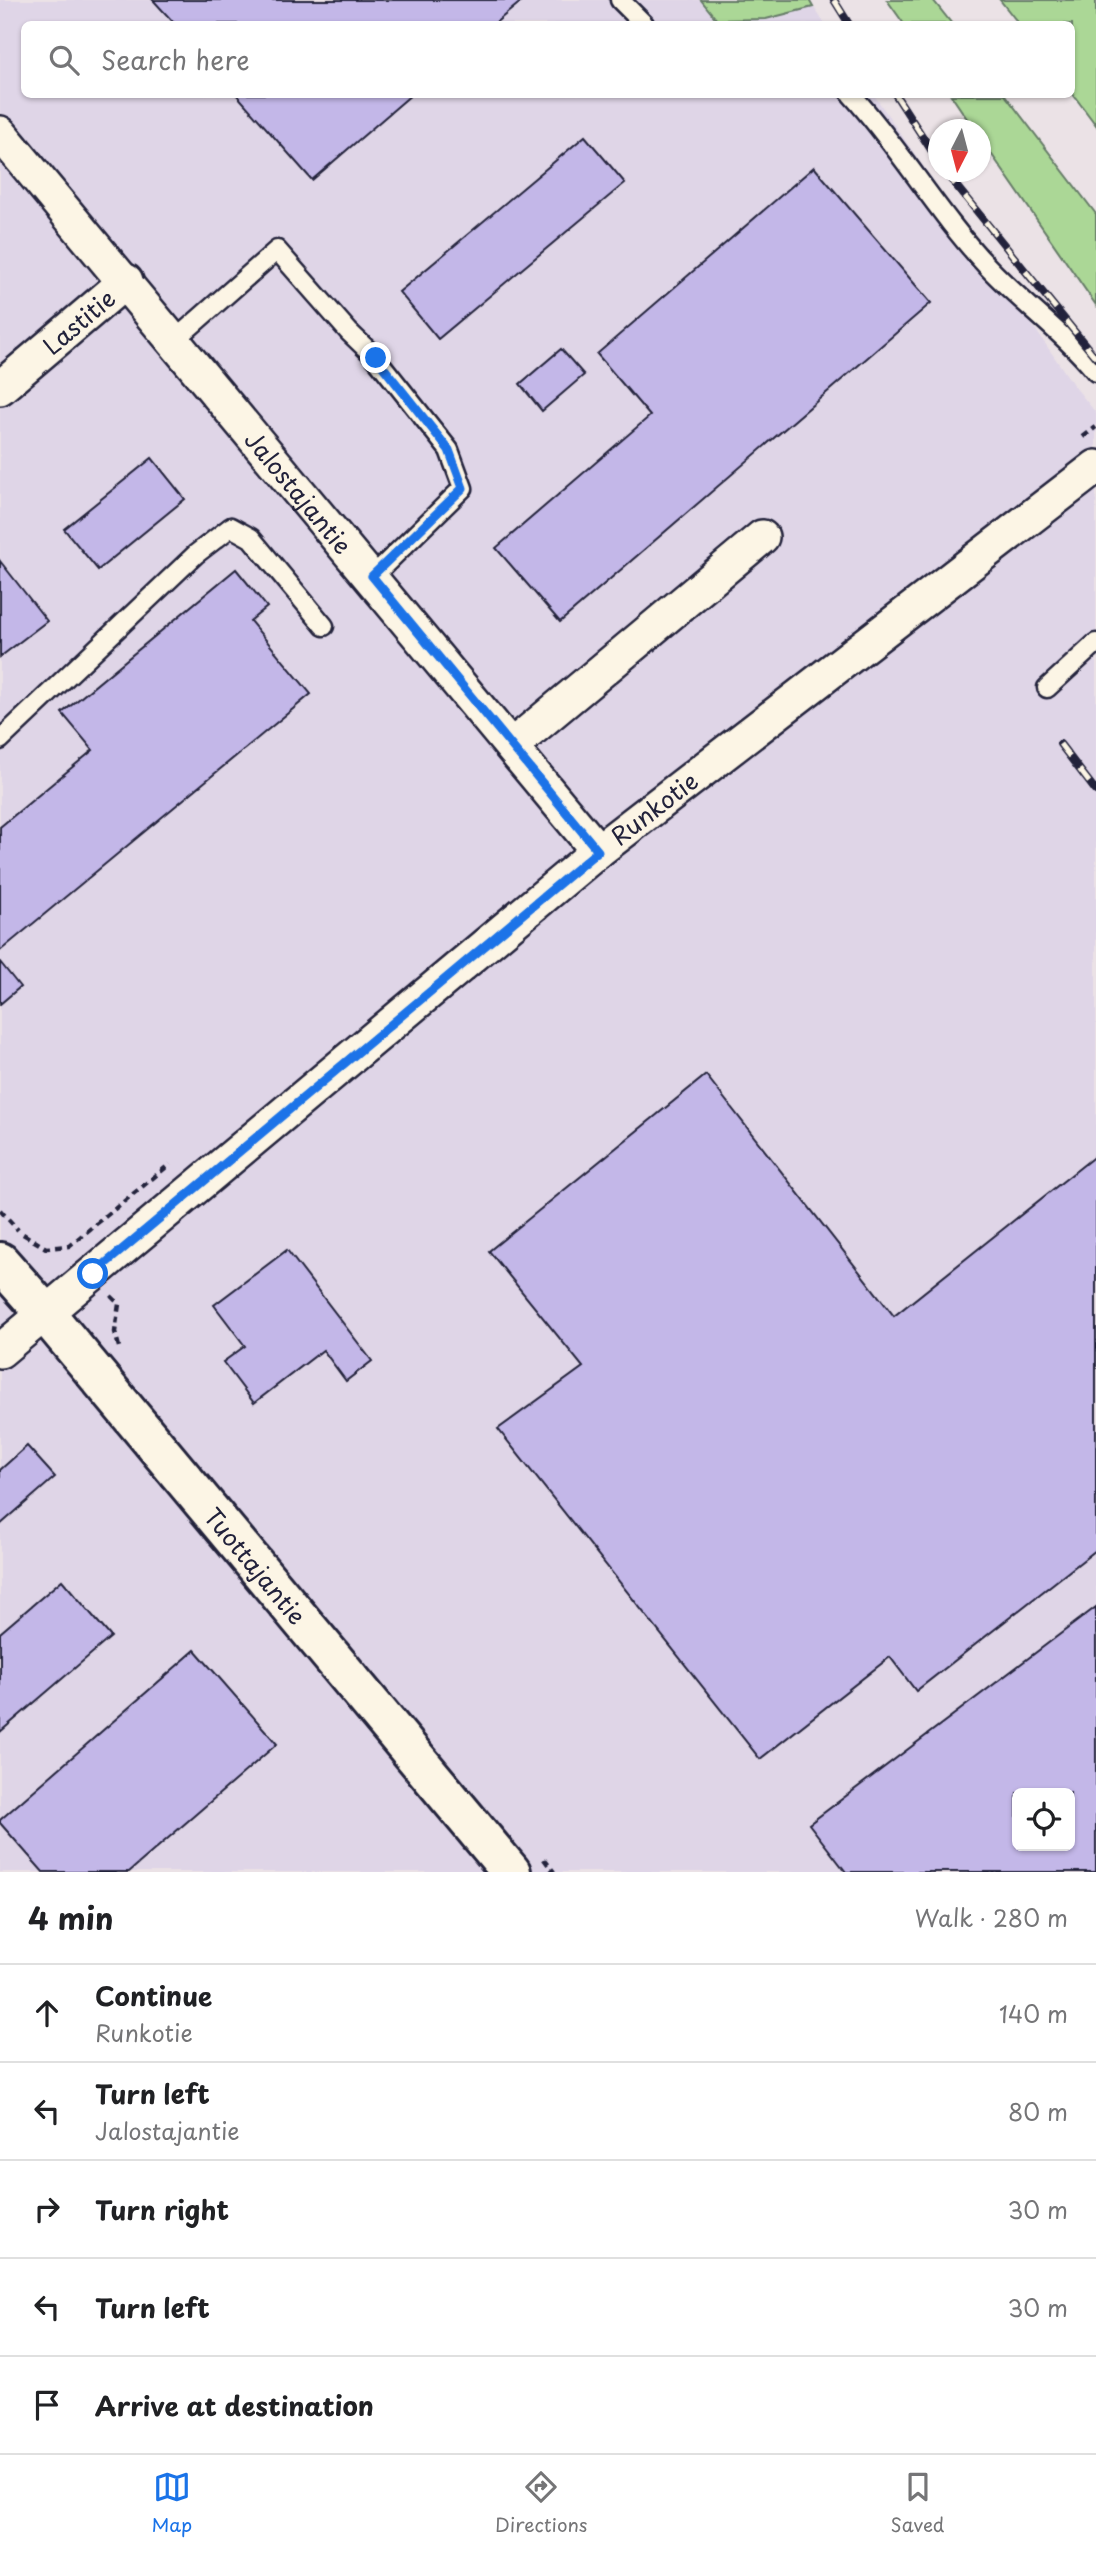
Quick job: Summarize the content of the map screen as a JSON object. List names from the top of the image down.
{
  "streets": {
    "street": [
      "Lastitie",
      "Jalostajantie",
      "Runkotie",
      "Tuottajantie"
    ]
  },
  "crossings": [
    ["Lastitie", "Jalostajantie"],
    ["Jalostajantie", "Runkotie"],
    ["Runkotie", "Tuottajantie"]
  ],
  "north": "bottom",
  "page": {
    "search": "Search here",
    "heading": ["4 min", "Walk · 280 m"],
    "list": [
      ["Continue", "Runkotie", "140 m"],
      ["Turn left", "Jalostajantie", "80 m"],
      ["Turn right", "30 m"],
      ["Turn left", "30 m"],
      "Arrive at destination"
    ],
    "nav": ["Map", "Directions", "Saved"]
  }
}
